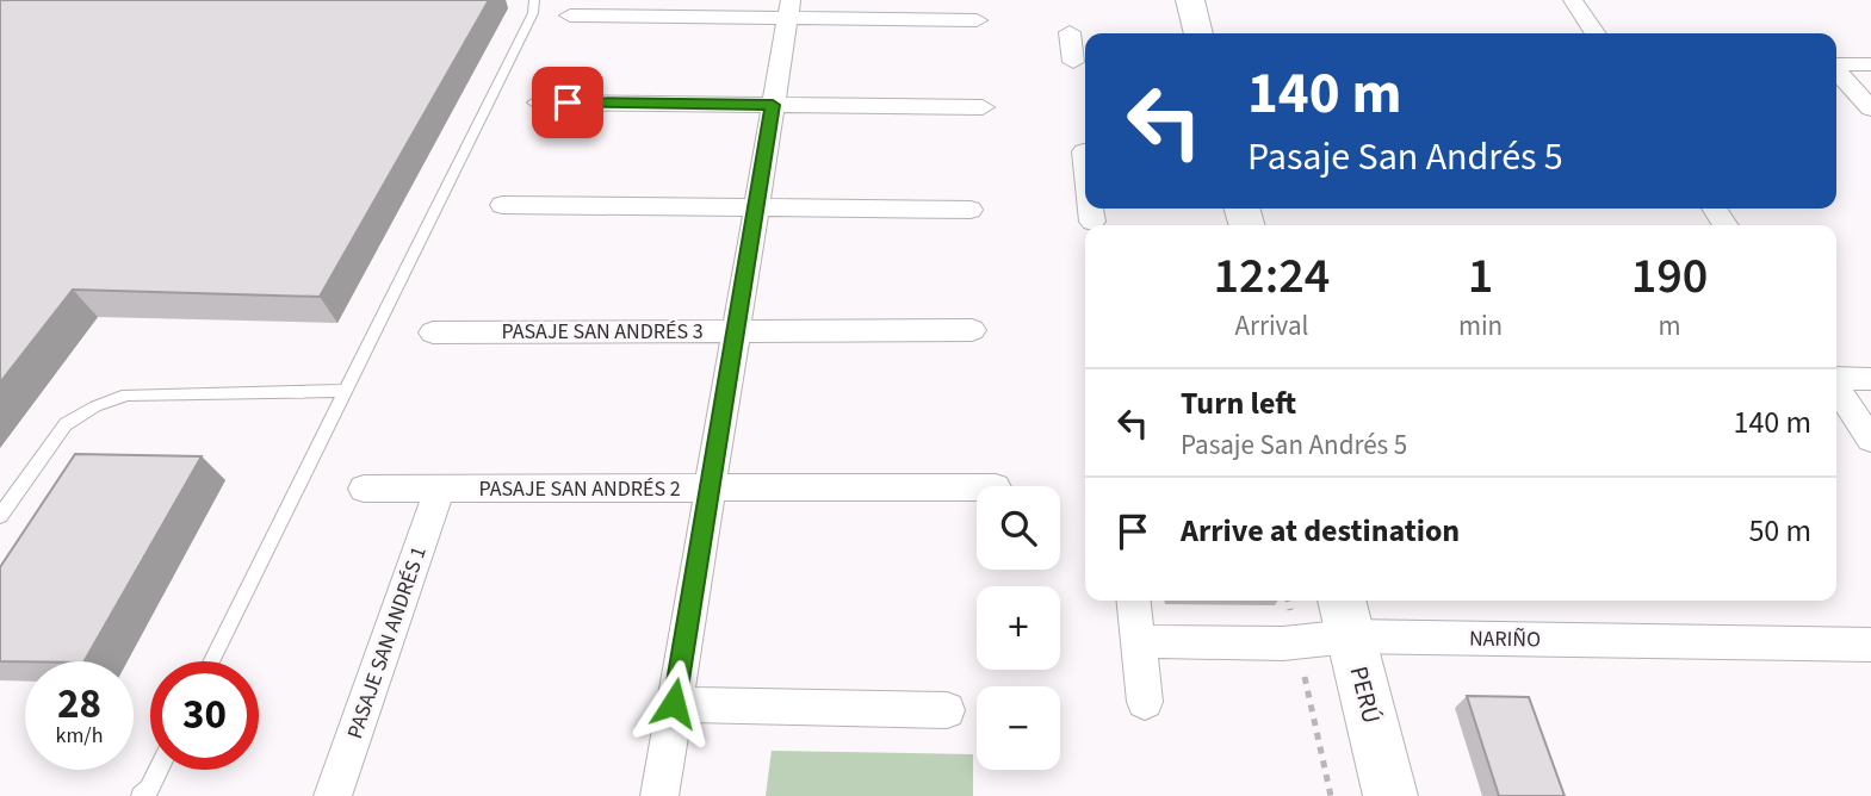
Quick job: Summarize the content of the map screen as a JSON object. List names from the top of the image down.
{
  "streets": {
    "street": [
      "PASAJE SAN ANDRÉS 3",
      "PASAJE SAN ANDRÉS 2",
      "NARIÑO",
      "PASAJE SAN ANDRÉS 1",
      "PERÚ"
    ]
  },
  "crossings": [
    ["PASAJE SAN ANDRÉS 2", "PASAJE SAN ANDRÉS 1"],
    ["NARIÑO", "PERÚ"]
  ],
  "page": {
    "turn": ["140 m", "Pasaje San Andrés 5"],
    "eta": [
      "12:24",
      "Arrival",
      "1",
      "min",
      "190",
      "m"
    ],
    "list": [
      {
        "name": "Turn left",
        "note": "Pasaje San Andrés 5",
        "value": "140 m"
      },
      {
        "name": "Arrive at destination",
        "value": "50 m"
      }
    ],
    "map_buttons": ["+", "−"],
    "speed": "28 km/h",
    "limit": "30"
  }
}
